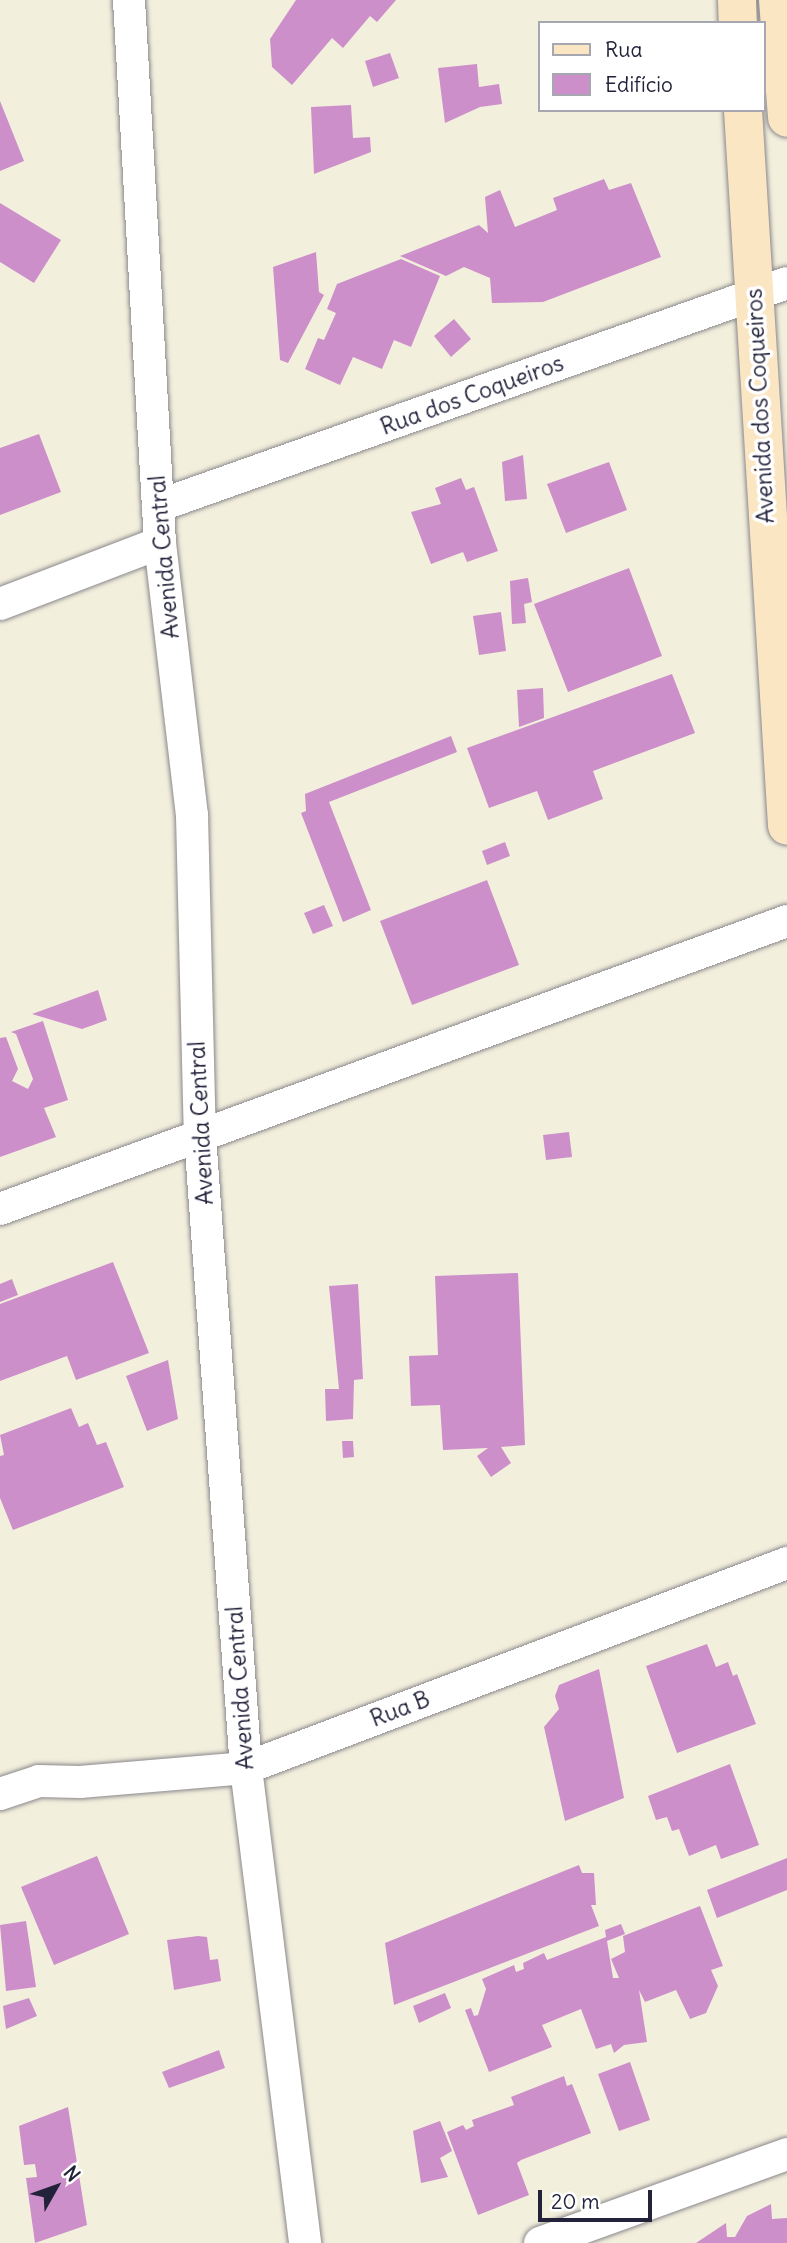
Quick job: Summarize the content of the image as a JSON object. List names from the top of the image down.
{
  "streets": {
    "main road": ["Avenida dos Coqueiros"],
    "street": ["Rua dos Coqueiros", "Avenida Central", "Rua B"]
  },
  "crossings": [
    ["Rua dos Coqueiros", "Avenida dos Coqueiros"],
    ["Rua dos Coqueiros", "Avenida Central"],
    ["Avenida Central", "Rua B"]
  ],
  "legend": ["Rua", "Edifício"],
  "scale_bar": "20 m",
  "north": "top right"
}
